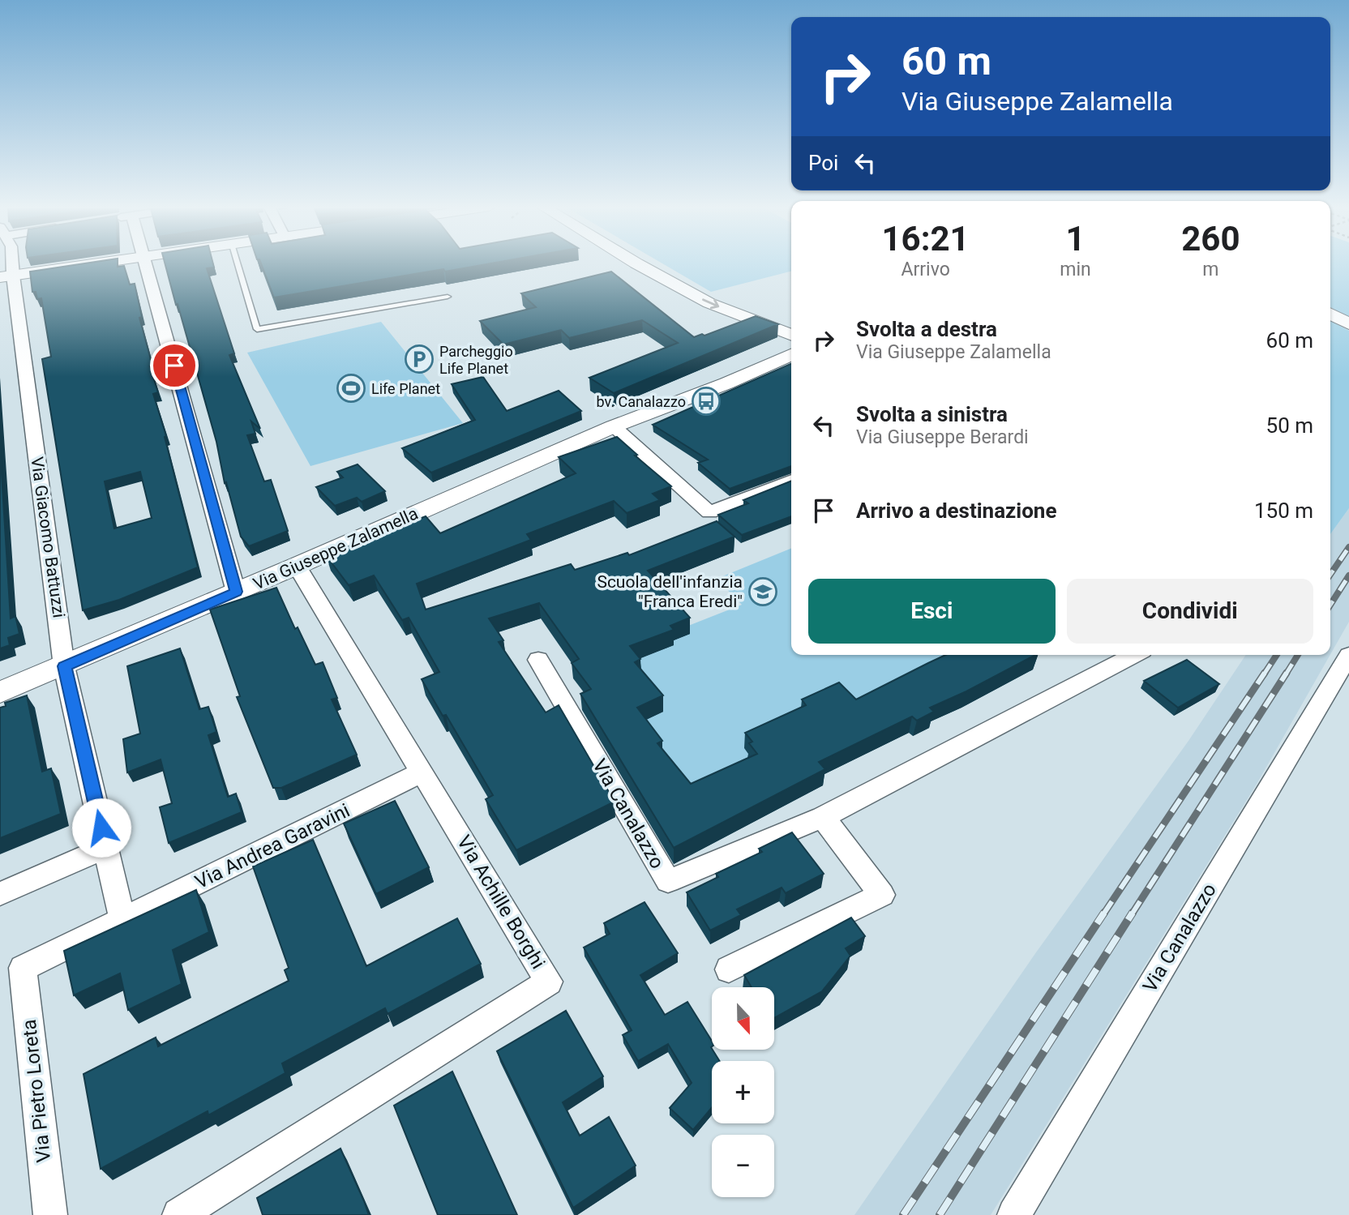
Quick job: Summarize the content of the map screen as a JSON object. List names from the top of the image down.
{
  "streets": {
    "street": [
      "Via Giacomo Battuzzi",
      "Via Giuseppe Zalamella",
      "Via Canalazzo",
      "Via Andrea Garavini",
      "Via Achille Borghi",
      "Via Pietro Loreta"
    ]
  },
  "crossings": [
    ["Via Giacomo Battuzzi", "Via Giuseppe Zalamella"],
    ["Via Giuseppe Zalamella", "Via Achille Borghi"],
    ["Via Andrea Garavini", "Via Achille Borghi"],
    ["Via Andrea Garavini", "Via Pietro Loreta"]
  ],
  "places": {
    "parking": ["Parcheggio Life Planet"],
    "sports": ["Life Planet"],
    "bus stop": ["bv. Canalazzo"],
    "school or university": ["Scuola dell'infanzia \"Franca Eredi\""]
  },
  "north": "bottom",
  "page": {
    "turn": ["60 m", "Via Giuseppe Zalamella"],
    "then": "Poi",
    "eta": [
      "16:21",
      "Arrivo",
      "1",
      "min",
      "260",
      "m"
    ],
    "list": [
      {
        "name": "Svolta a destra",
        "note": "Via Giuseppe Zalamella",
        "value": "60 m"
      },
      {
        "name": "Svolta a sinistra",
        "note": "Via Giuseppe Berardi",
        "value": "50 m"
      },
      {
        "name": "Arrivo a destinazione",
        "value": "150 m"
      }
    ],
    "buttons": ["Esci", "Condividi"],
    "map_buttons": ["+", "−"]
  }
}
